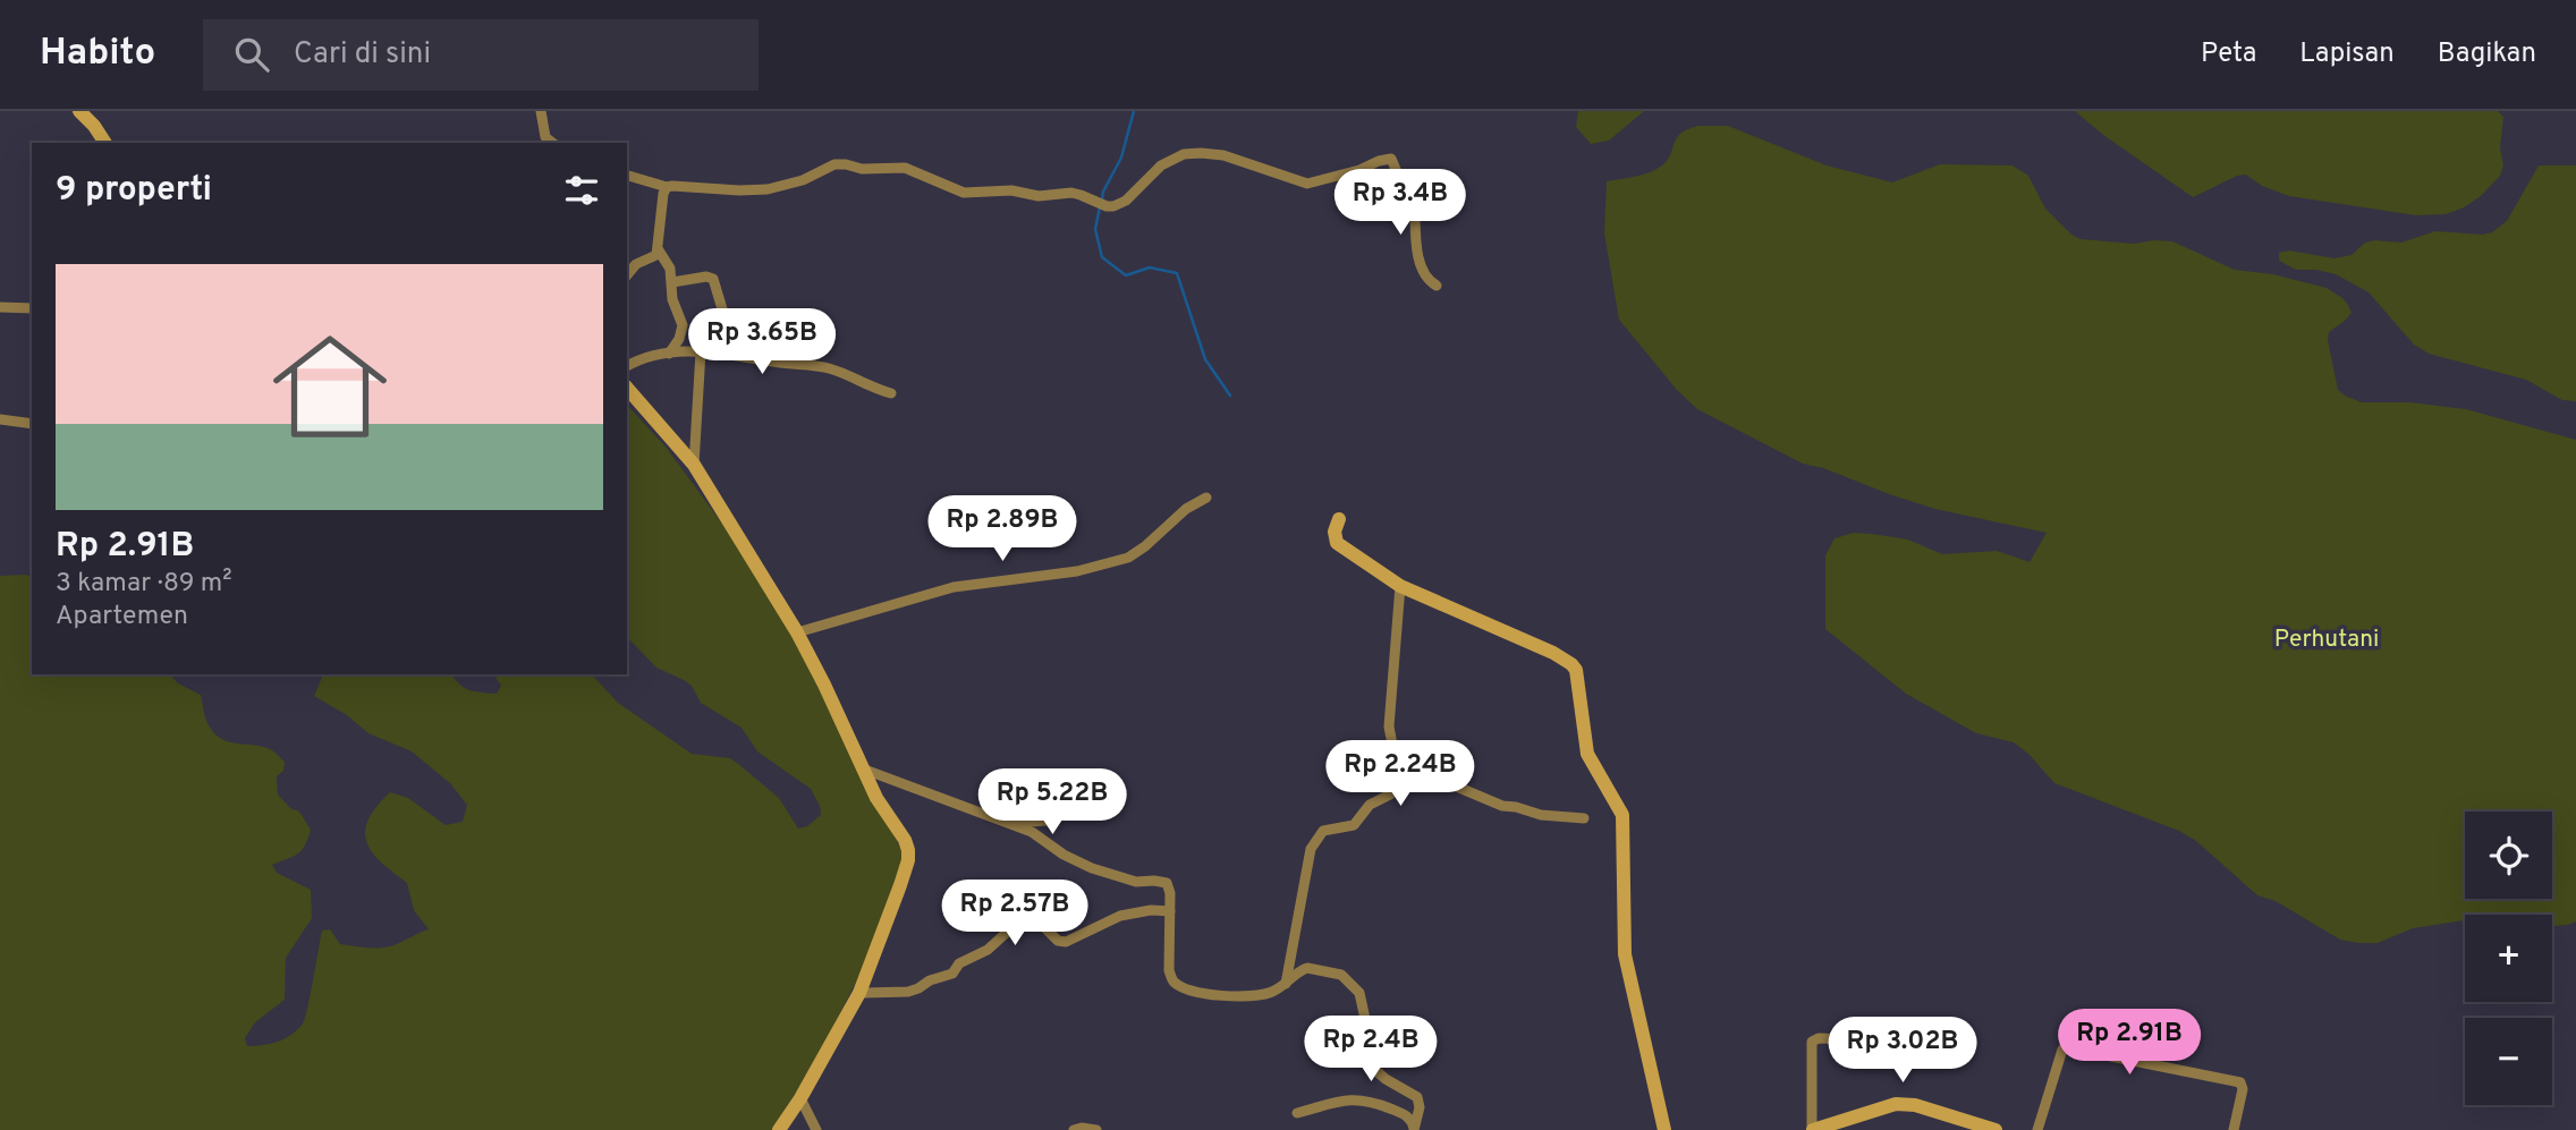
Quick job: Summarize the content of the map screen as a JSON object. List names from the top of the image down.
{
  "parks": ["Perhutani"],
  "page": {
    "header": "Habito",
    "search": "Cari di sini",
    "nav": ["Peta", "Lapisan", "Bagikan"],
    "heading": "9 properti",
    "price": [
      "Rp 3.4B",
      "Rp 3.65B",
      "Rp 2.89B",
      "Rp 2.24B",
      "Rp 5.22B",
      "Rp 2.57B",
      "Rp 2.91B",
      "Rp 2.4B",
      "Rp 3.02B"
    ],
    "list": [
      {
        "name": "Rp 2.91B",
        "note": "3 kamar · 89 m² · Apartemen"
      }
    ],
    "map_buttons": ["+", "−"]
  }
}
